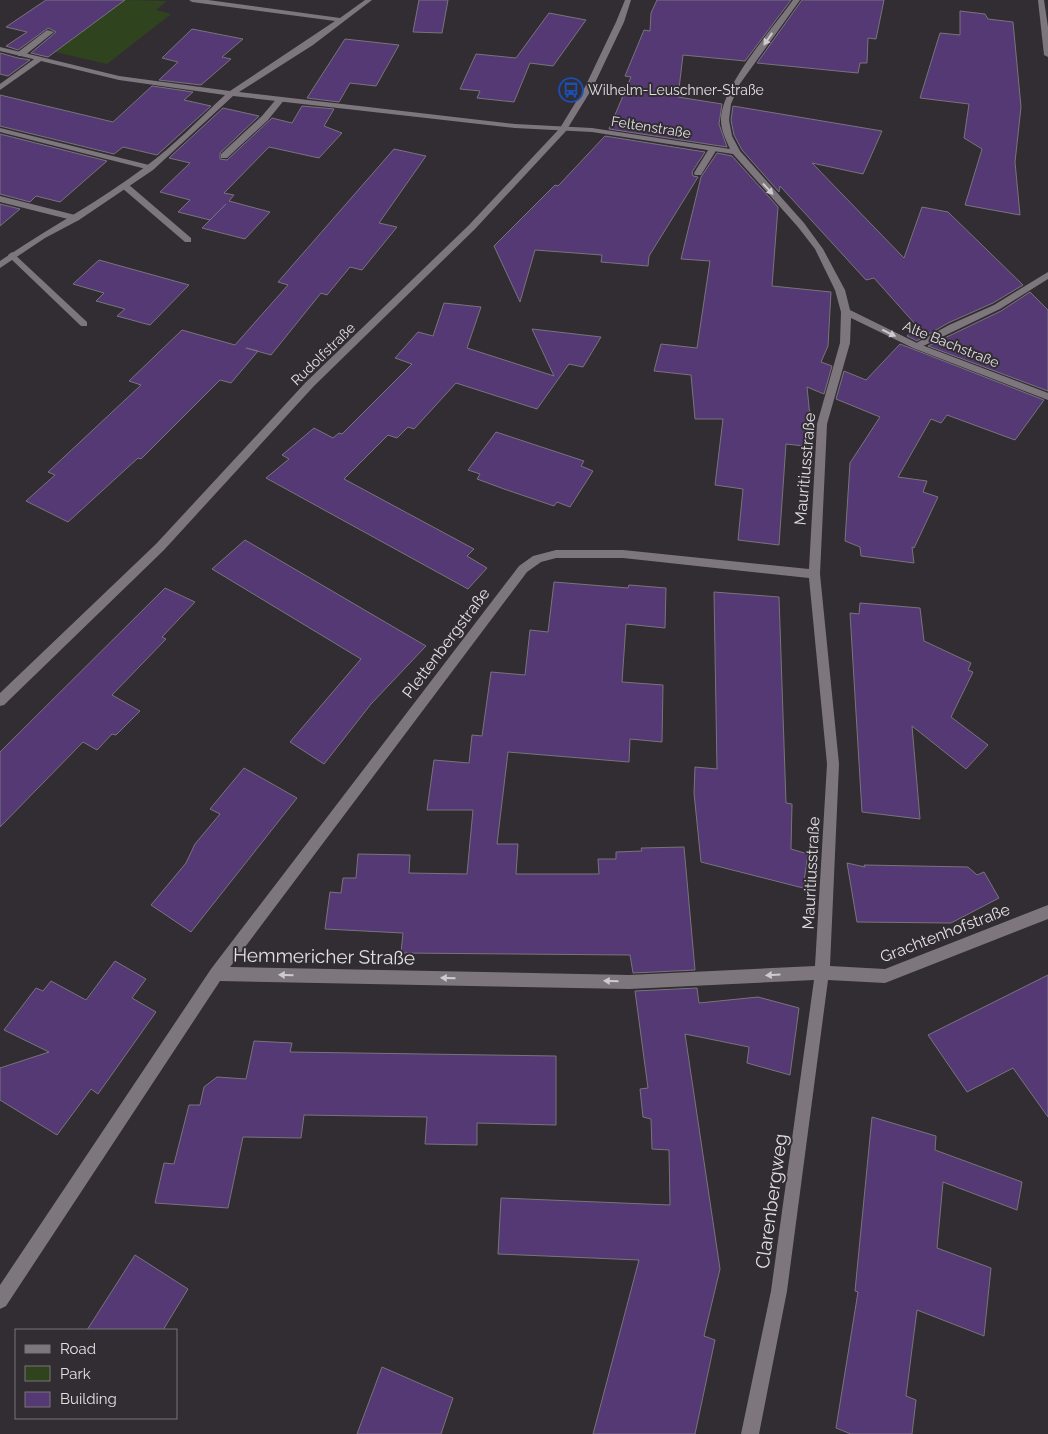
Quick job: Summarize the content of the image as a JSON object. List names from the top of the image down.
{
  "streets": {
    "street": [
      "Feltenstraße",
      "Alte Bachstraße",
      "Rudolfstraße",
      "Mauritiusstraße",
      "Plettenbergstraße",
      "Grachtenhofstraße",
      "Hemmericher Straße",
      "Clarenbergweg"
    ]
  },
  "crossings": [
    ["Feltenstraße", "Rudolfstraße"],
    ["Feltenstraße", "Mauritiusstraße"],
    ["Alte Bachstraße", "Mauritiusstraße"],
    ["Mauritiusstraße", "Plettenbergstraße"],
    ["Mauritiusstraße", "Grachtenhofstraße"],
    ["Mauritiusstraße", "Hemmericher Straße"],
    ["Mauritiusstraße", "Clarenbergweg"],
    ["Plettenbergstraße", "Hemmericher Straße"],
    ["Grachtenhofstraße", "Hemmericher Straße"],
    ["Grachtenhofstraße", "Clarenbergweg"],
    ["Hemmericher Straße", "Clarenbergweg"]
  ],
  "one_way": ["Alte Bachstraße", "Hemmericher Straße"],
  "places": {
    "bus stop": ["Wilhelm-Leuschner-Straße"]
  },
  "legend": ["Road", "Park", "Building"]
}
